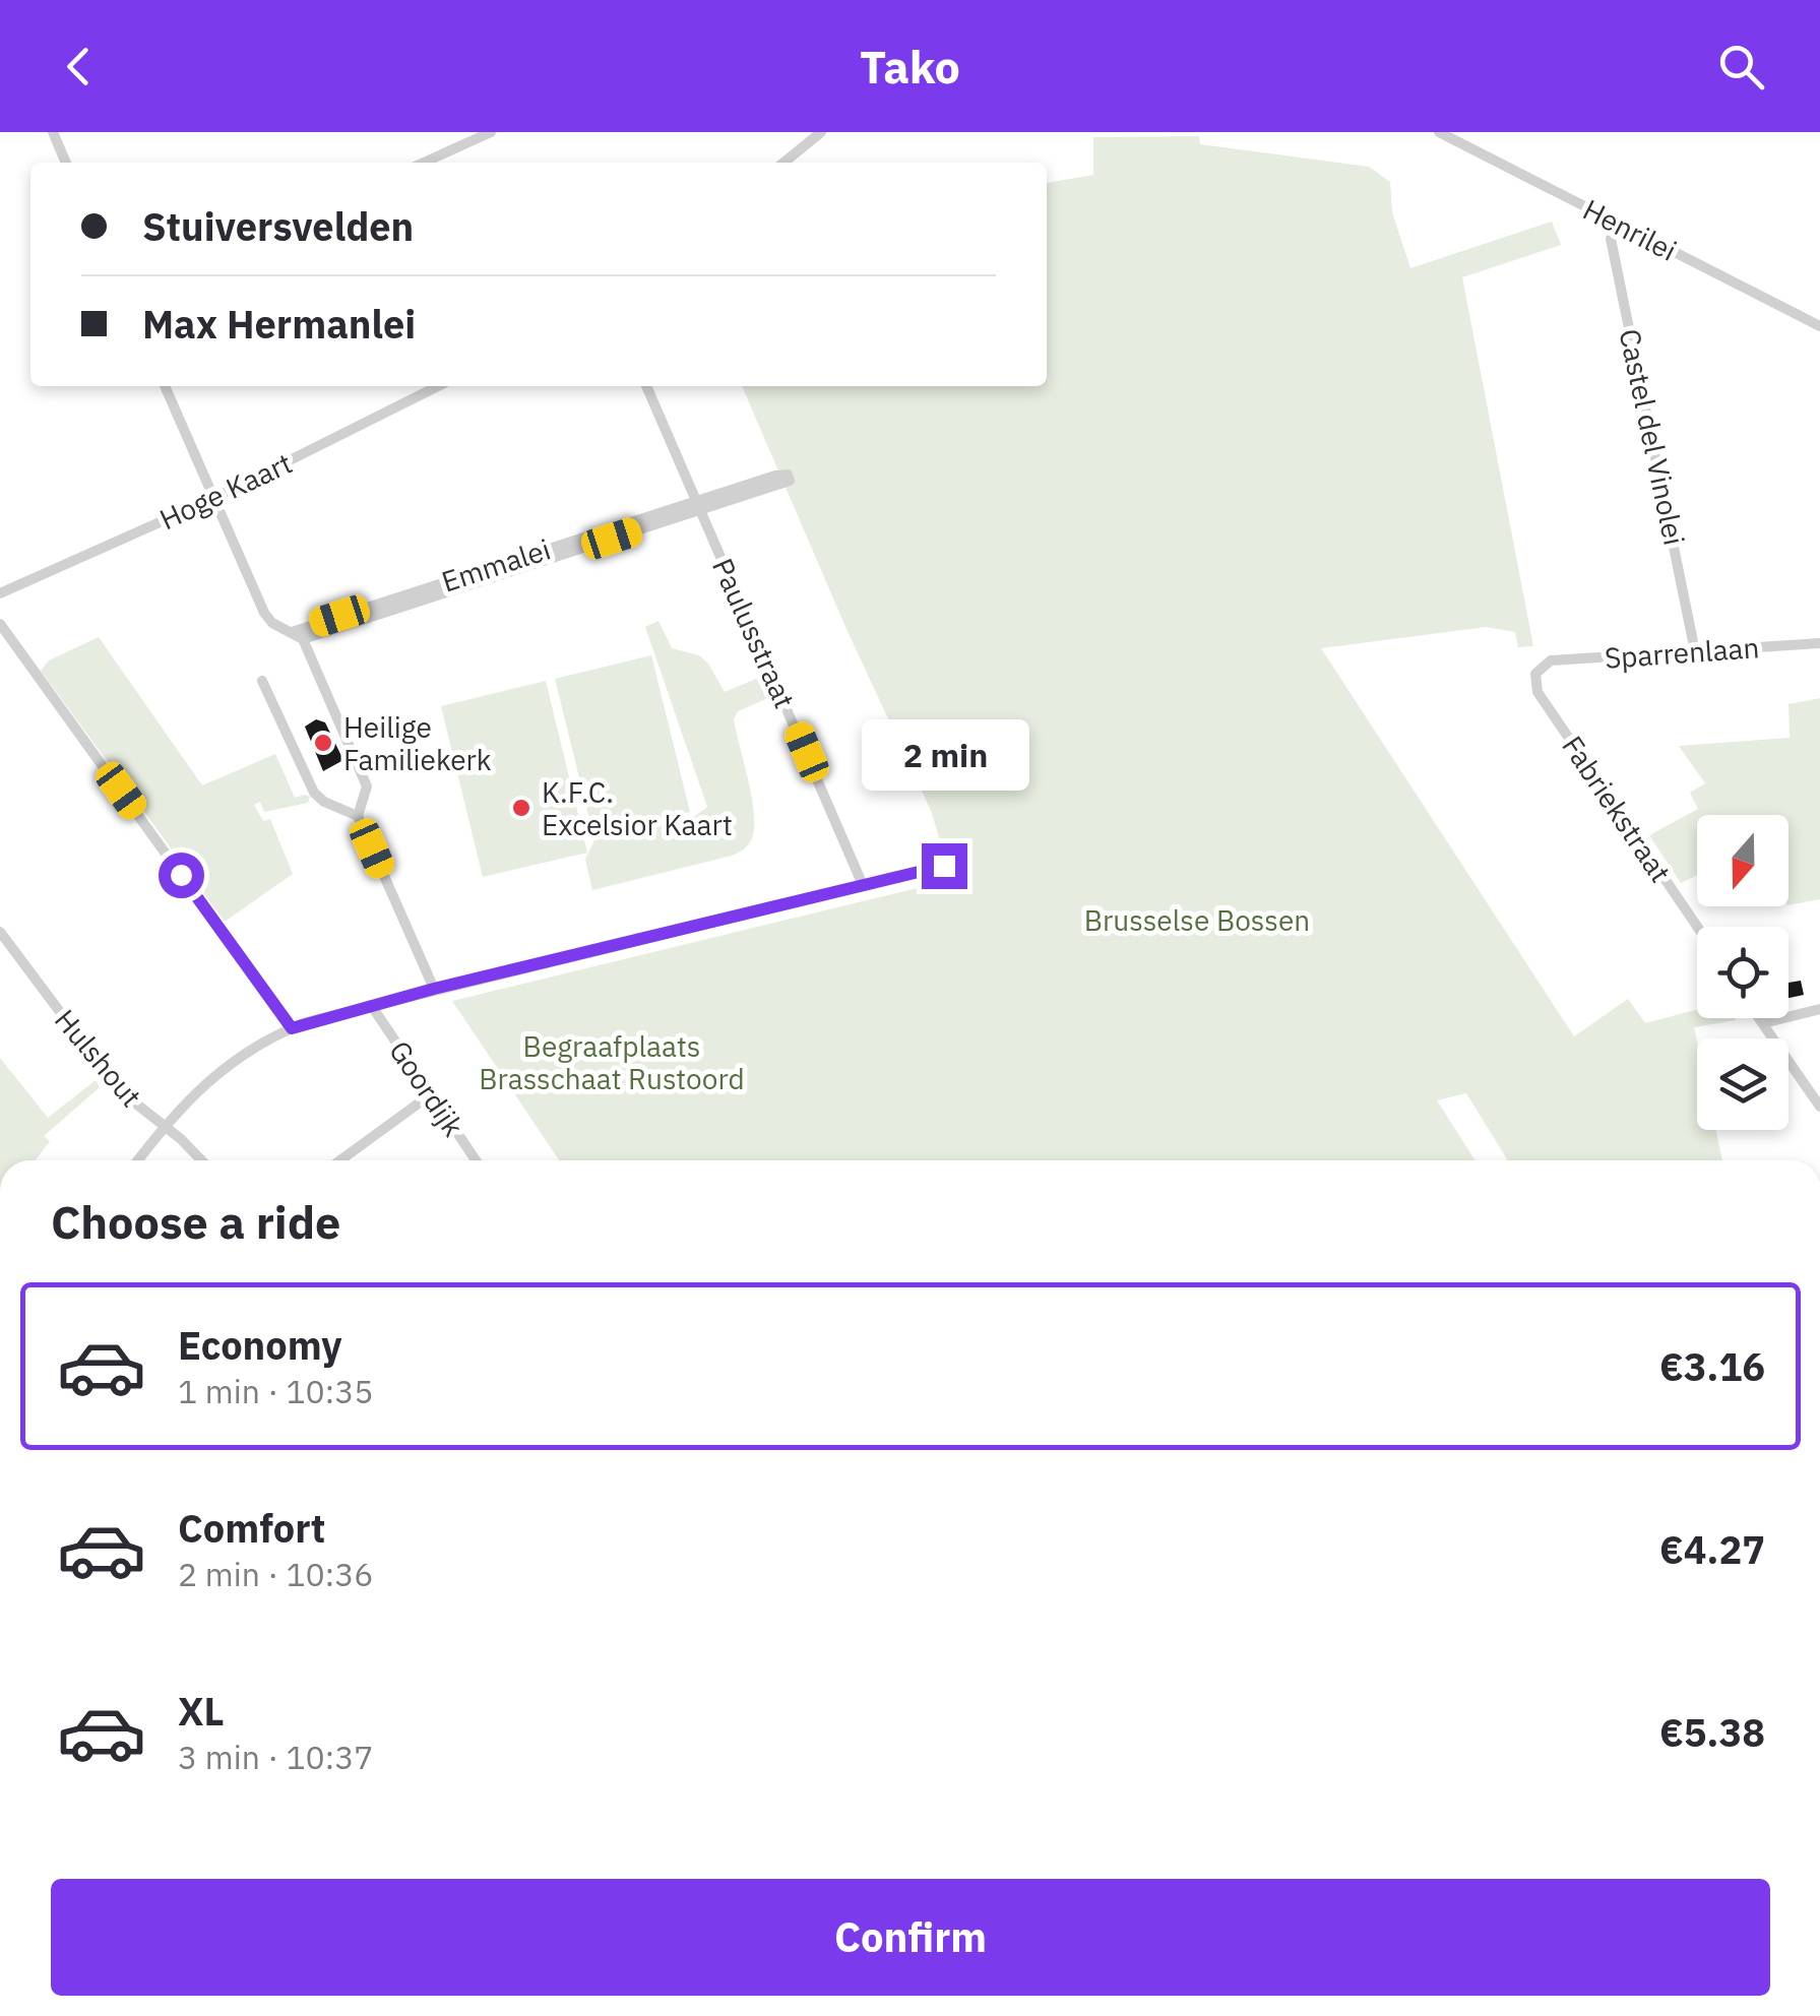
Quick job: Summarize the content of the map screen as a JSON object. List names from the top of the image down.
{
  "streets": {
    "street": [
      "Henrilei",
      "Castel del Vinolei",
      "Hoge Kaart",
      "Emmalei",
      "Paulusstraat",
      "Sparrenlaan",
      "Fabriekstraat",
      "Hulshout",
      "Goordijk"
    ]
  },
  "crossings": [
    ["Henrilei", "Castel del Vinolei"],
    ["Castel del Vinolei", "Sparrenlaan"],
    ["Emmalei", "Paulusstraat"],
    ["Sparrenlaan", "Fabriekstraat"]
  ],
  "parks": ["Brusselse Bossen", "Begraafplaats Brasschaat Rustoord"],
  "places": ["Heilige Familiekerk", "K.F.C. Excelsior Kaart"],
  "north": "bottom",
  "page": {
    "header": "Tako",
    "banner": ["Stuiversvelden", "Max Hermanlei"],
    "bubble": "2 min",
    "heading": "Choose a ride",
    "list": [
      {
        "name": "Economy",
        "note": "1 min · 10:35",
        "value": "€3.16"
      },
      {
        "name": "Comfort",
        "note": "2 min · 10:36",
        "value": "€4.27"
      },
      {
        "name": "XL",
        "note": "3 min · 10:37",
        "value": "€5.38"
      }
    ],
    "buttons": "Confirm"
  }
}
